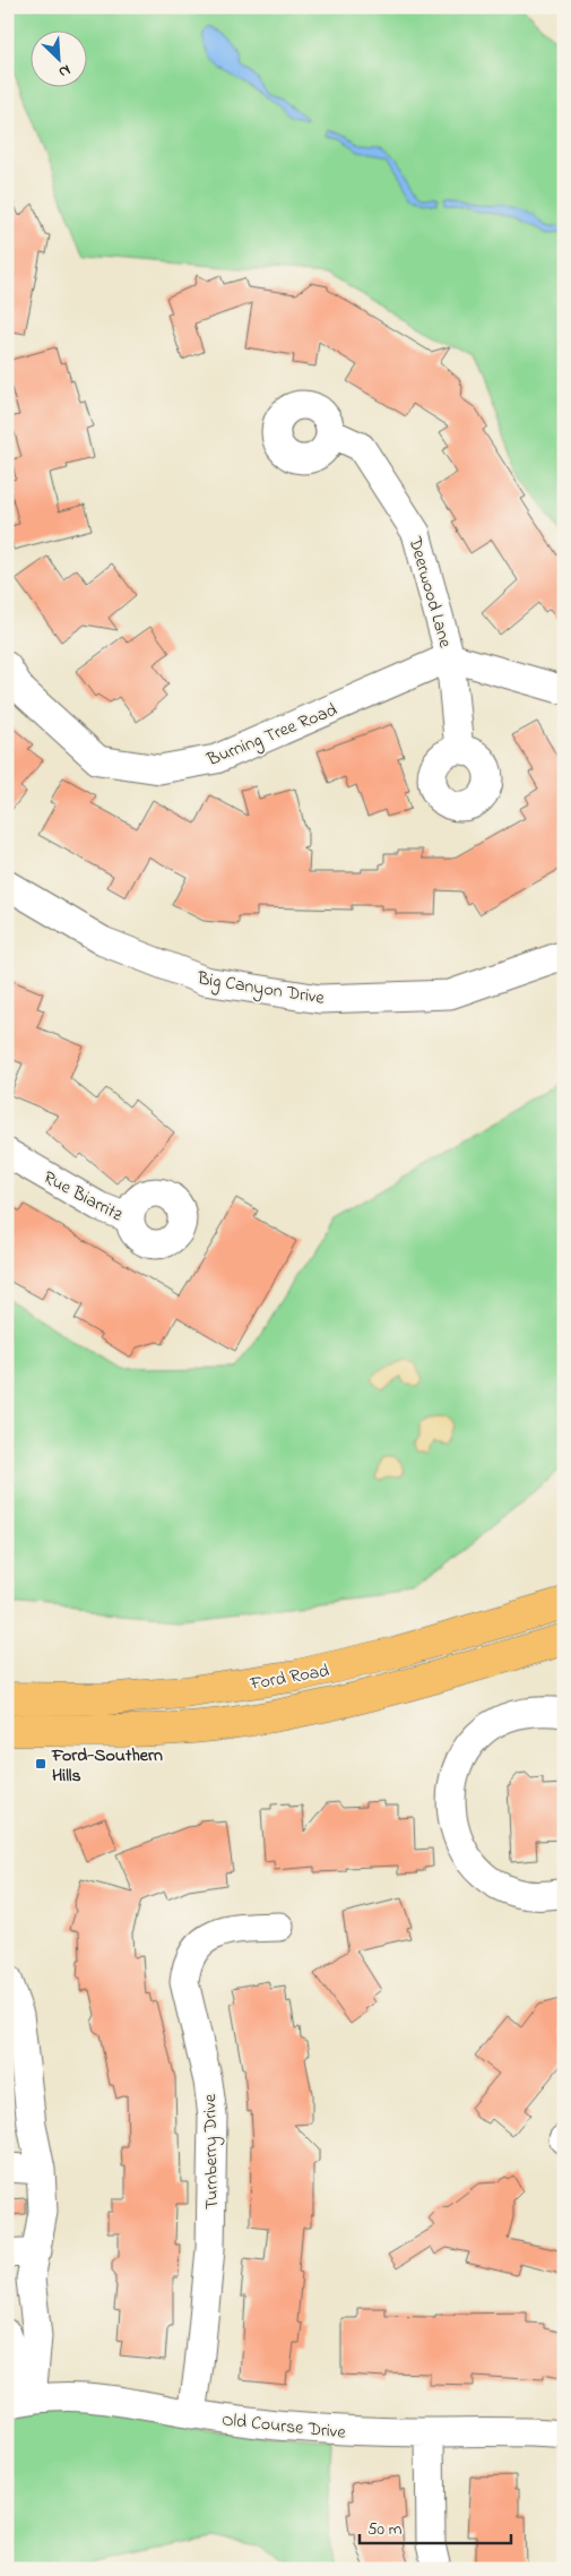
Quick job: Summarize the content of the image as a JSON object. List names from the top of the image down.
{
  "streets": {
    "main road": ["Ford Road"],
    "street": [
      "Deerwood Lane",
      "Burning Tree Road",
      "Big Canyon Drive",
      "Rue Biarritz",
      "Turnberry Drive",
      "Old Course Drive"
    ]
  },
  "crossings": [
    ["Deerwood Lane", "Burning Tree Road"],
    ["Turnberry Drive", "Old Course Drive"]
  ],
  "places": {
    "transit": ["Ford-Southern Hills"]
  },
  "scale_bar": "50 m",
  "north": "bottom right"
}
